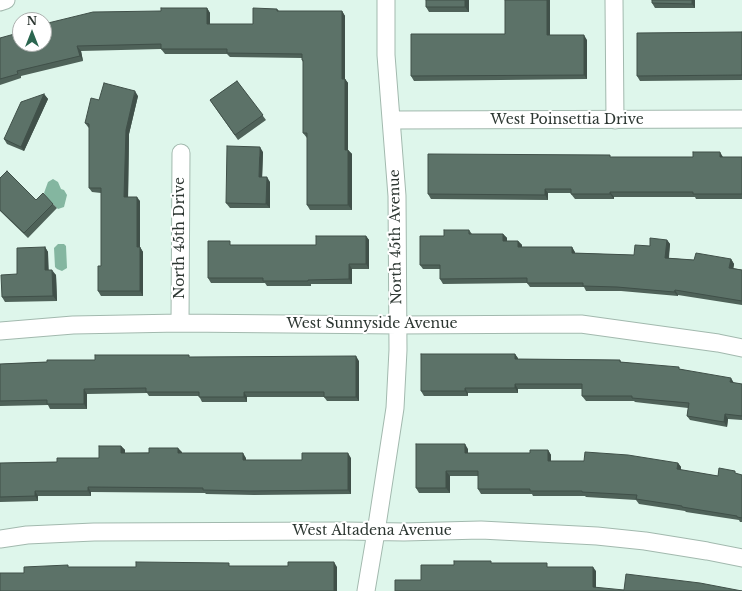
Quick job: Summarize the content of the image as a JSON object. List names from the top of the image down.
{
  "streets": {
    "street": [
      "West Poinsettia Drive",
      "North 45th Avenue",
      "North 45th Drive",
      "West Sunnyside Avenue",
      "West Altadena Avenue"
    ]
  },
  "crossings": [
    ["West Poinsettia Drive", "North 45th Avenue"],
    ["North 45th Avenue", "West Sunnyside Avenue"],
    ["North 45th Avenue", "West Altadena Avenue"],
    ["North 45th Drive", "West Sunnyside Avenue"]
  ],
  "north": "top"
}
